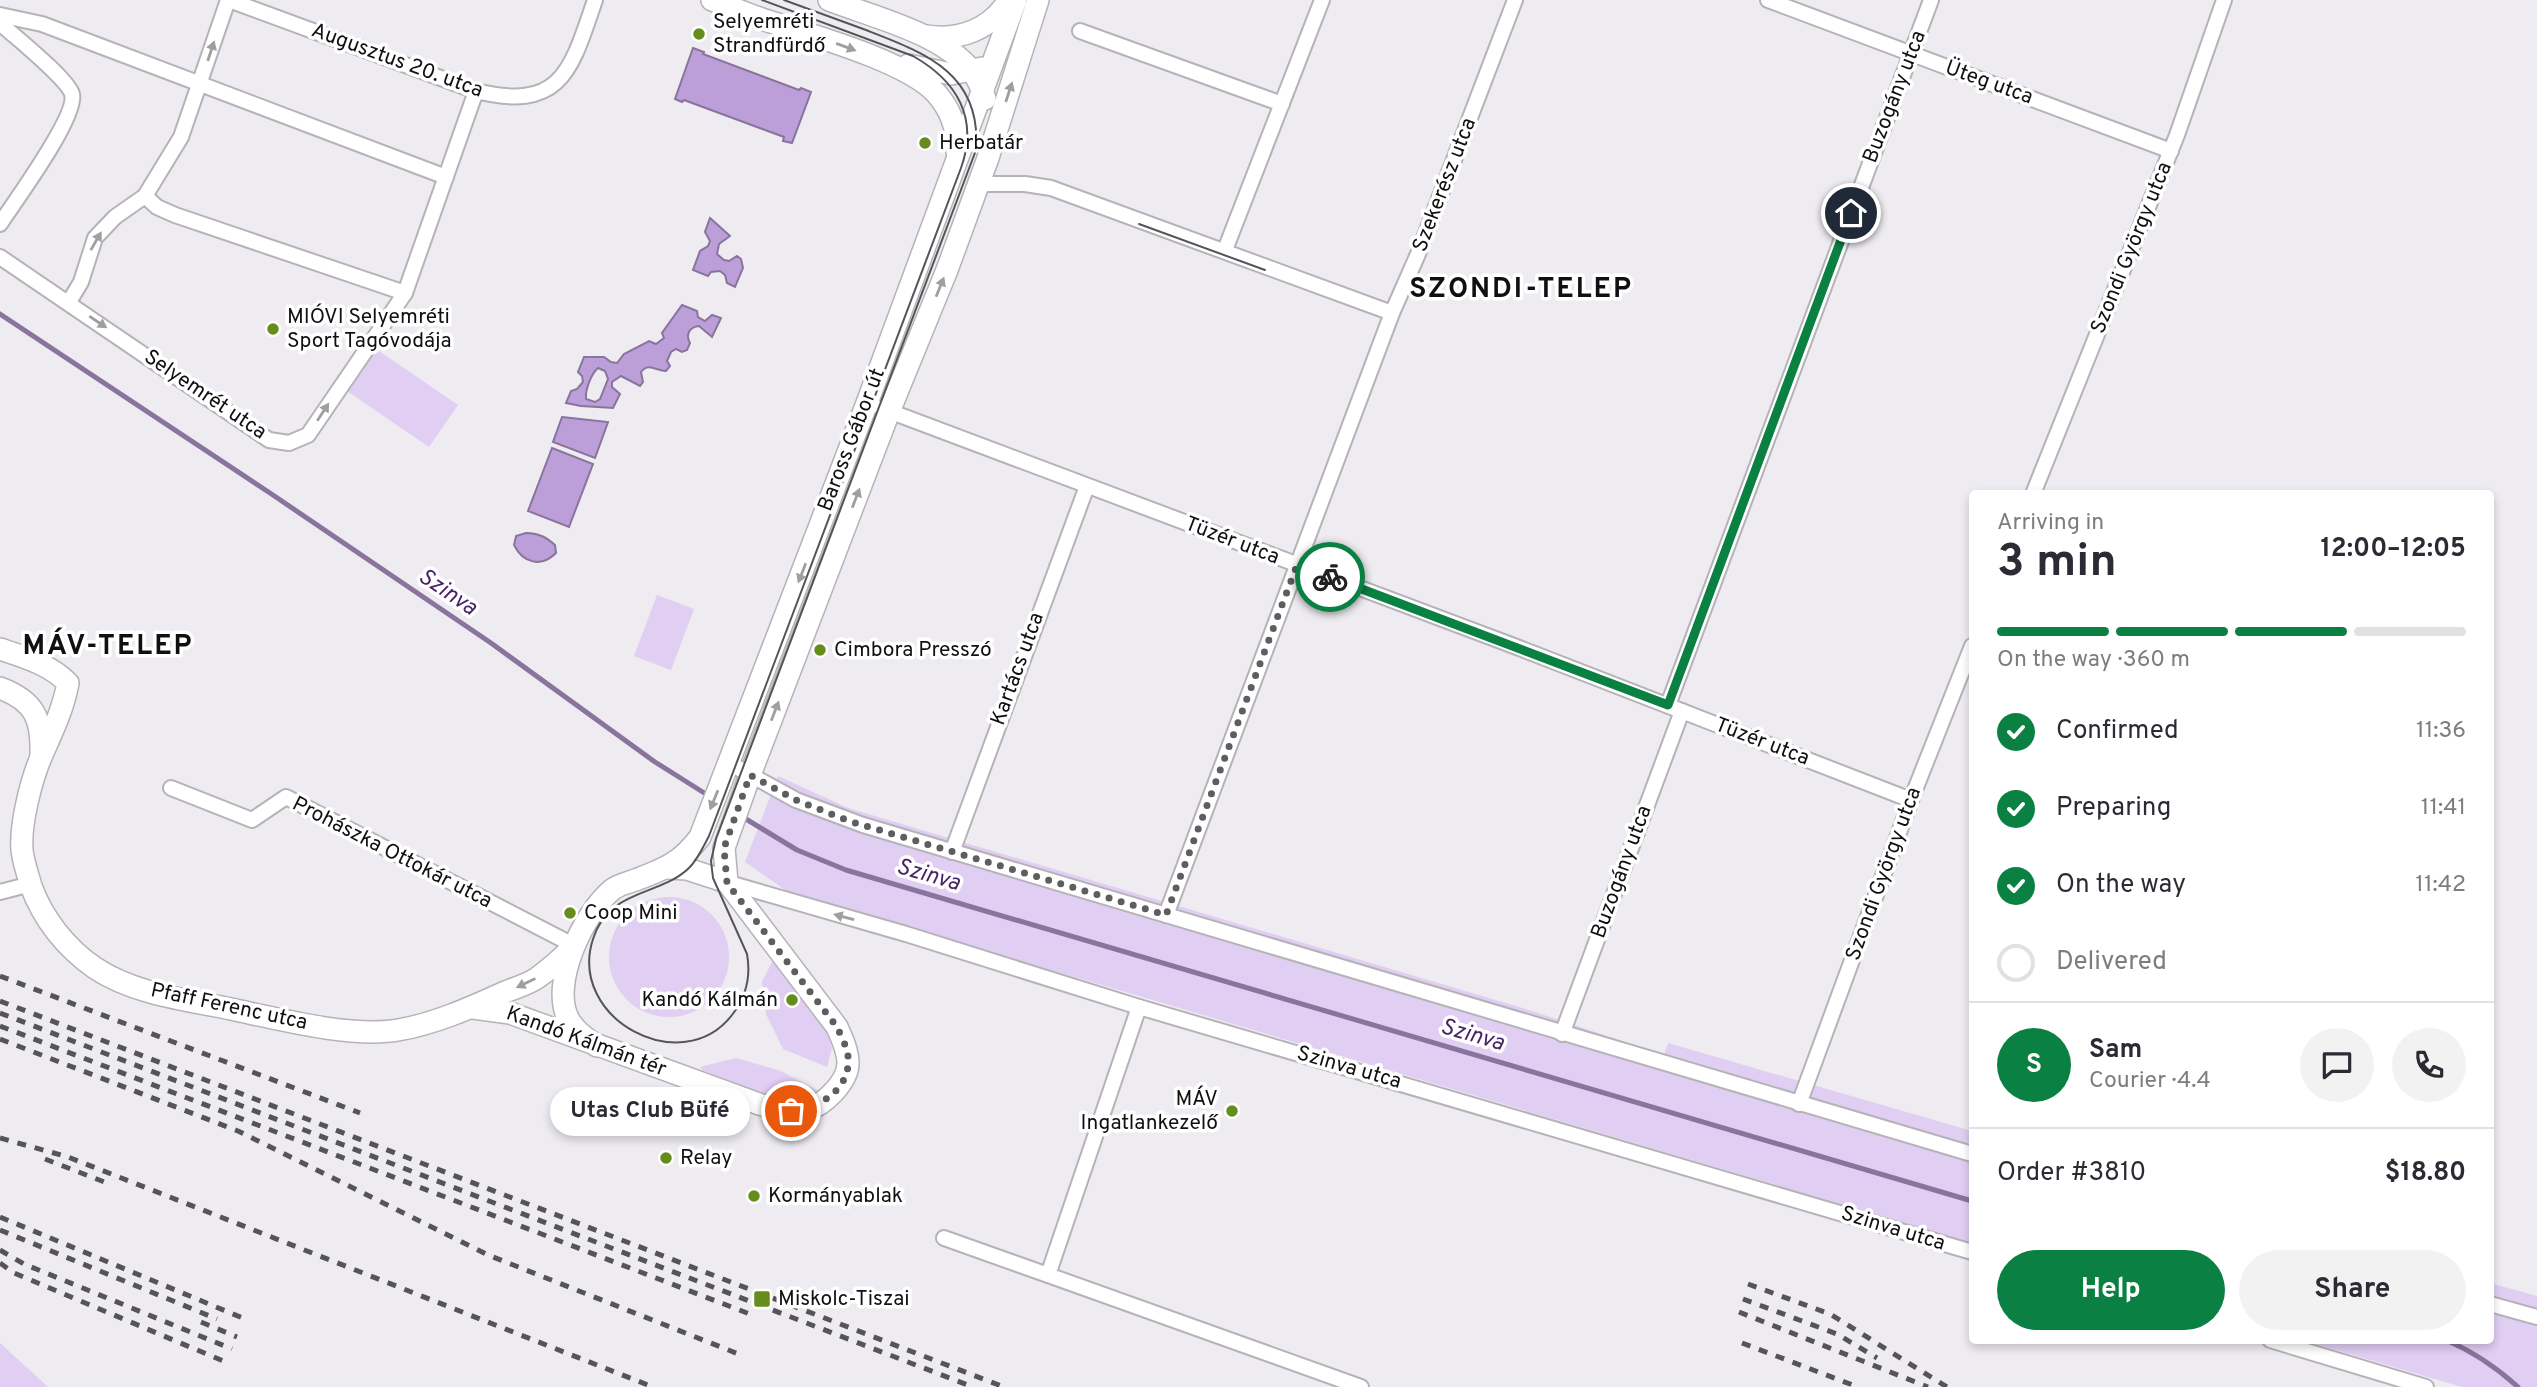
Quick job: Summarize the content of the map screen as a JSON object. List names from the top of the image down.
{
  "streets": {
    "street": [
      "Augusztus 20. utca",
      "Üteg utca",
      "Buzogány utca",
      "Szekerész utca",
      "Szondi György utca",
      "Selyemrét utca",
      "Baross Gábor út",
      "Tüzér utca",
      "Kartács utca",
      "Prohászka Ottokár utca",
      "Pfaff Ferenc utca",
      "Kandó Kálmán tér",
      "Szinva utca"
    ]
  },
  "crossings": [
    ["Augusztus 20. utca", "Selyemrét utca"],
    ["Üteg utca", "Buzogány utca"],
    ["Üteg utca", "Szondi György utca"],
    ["Buzogány utca", "Tüzér utca"],
    ["Szekerész utca", "Tüzér utca"],
    ["Szondi György utca", "Tüzér utca"],
    ["Baross Gábor út", "Tüzér utca"],
    ["Baross Gábor út", "Kandó Kálmán tér"],
    ["Baross Gábor út", "Szinva utca"],
    ["Tüzér utca", "Kartács utca"],
    ["Prohászka Ottokár utca", "Kandó Kálmán tér"],
    ["Pfaff Ferenc utca", "Kandó Kálmán tér"],
    ["Kandó Kálmán tér", "Szinva utca"]
  ],
  "districts": ["SZONDI-TELEP", "MÁV-TELEP"],
  "water": ["Szinva"],
  "places": {
    "other": [
      "Selyemréti Strandfürdő",
      "Herbatár",
      "MIÓVI Selyemréti Sport Tagóvodája",
      "Cimbora Presszó",
      "Coop Mini",
      "Kandó Kálmán",
      "Utas Club Büfé",
      "MÁV Ingatlankezelő",
      "Relay",
      "Kormányablak"
    ],
    "transit": ["Miskolc-Tiszai"]
  },
  "page": {
    "heading": ["3 min", "Arriving in", "12:00–12:05"],
    "panel": [
      "Sam",
      "Courier · 4.4",
      "Order #3810",
      "$18.80"
    ],
    "bar": "On the way · 360 m",
    "list": [
      ["Confirmed", "11:36"],
      ["Preparing", "11:41"],
      ["On the way", "11:42"],
      "Delivered"
    ],
    "round": "S",
    "bubble": "Utas Club Büfé",
    "buttons": ["Help", "Share"]
  }
}
